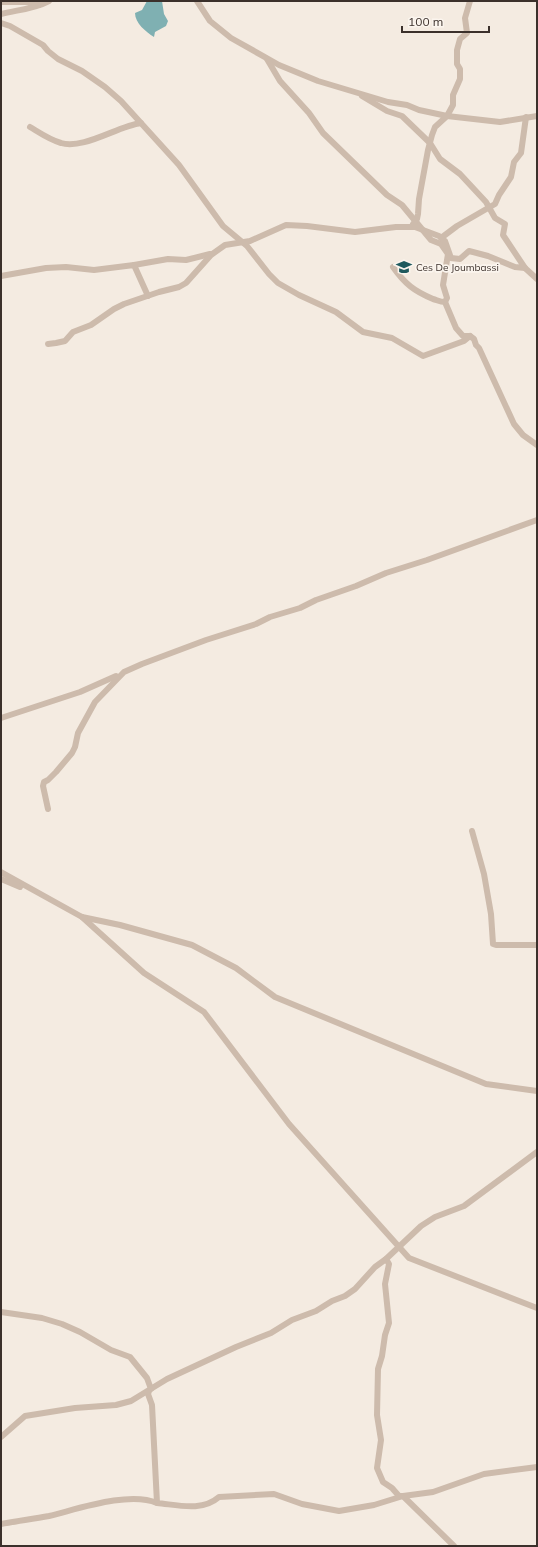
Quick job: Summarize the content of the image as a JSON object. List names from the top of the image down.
{
  "places": {
    "school or university": ["Ces De Joumbassi"]
  },
  "scale_bar": "100 m"
}
